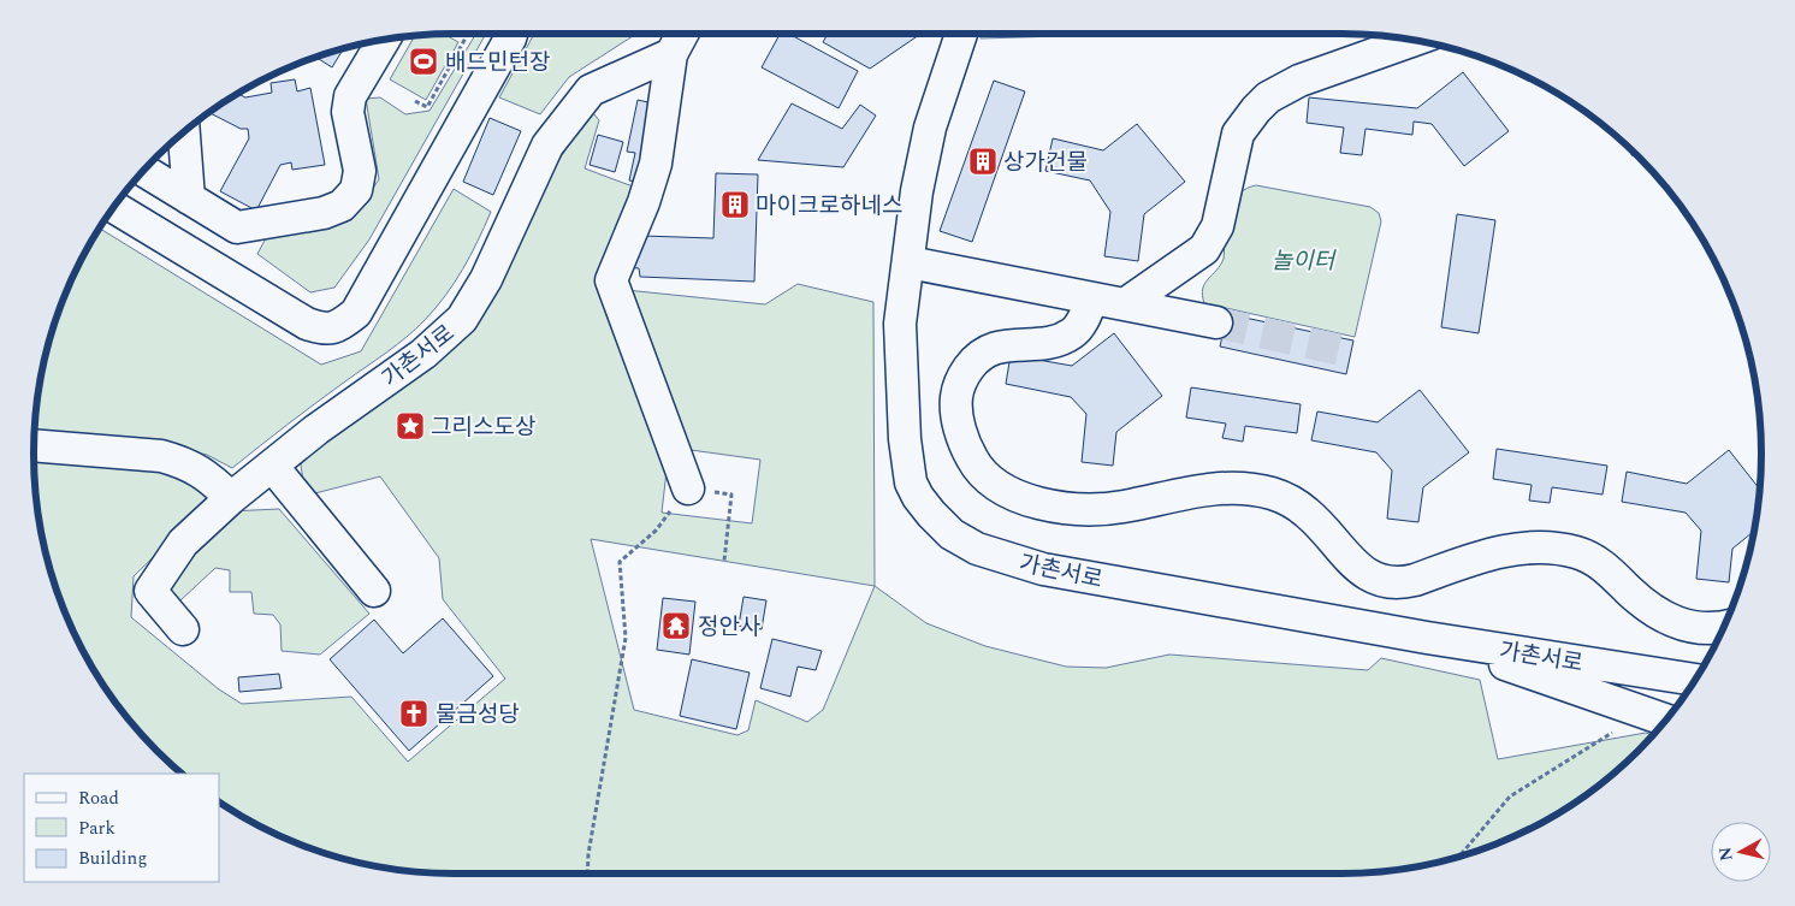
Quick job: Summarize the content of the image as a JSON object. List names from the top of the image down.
{
  "streets": {
    "street": ["가촌서로"]
  },
  "parks": ["놀이터"],
  "places": {
    "sports": ["배드민턴장"],
    "building": ["상가건물", "마이크로하네스"],
    "place": ["그리스도상"],
    "temple": ["정안사"],
    "church": ["물금성당"]
  },
  "legend": ["Road", "Park", "Building"],
  "north": "left"
}
